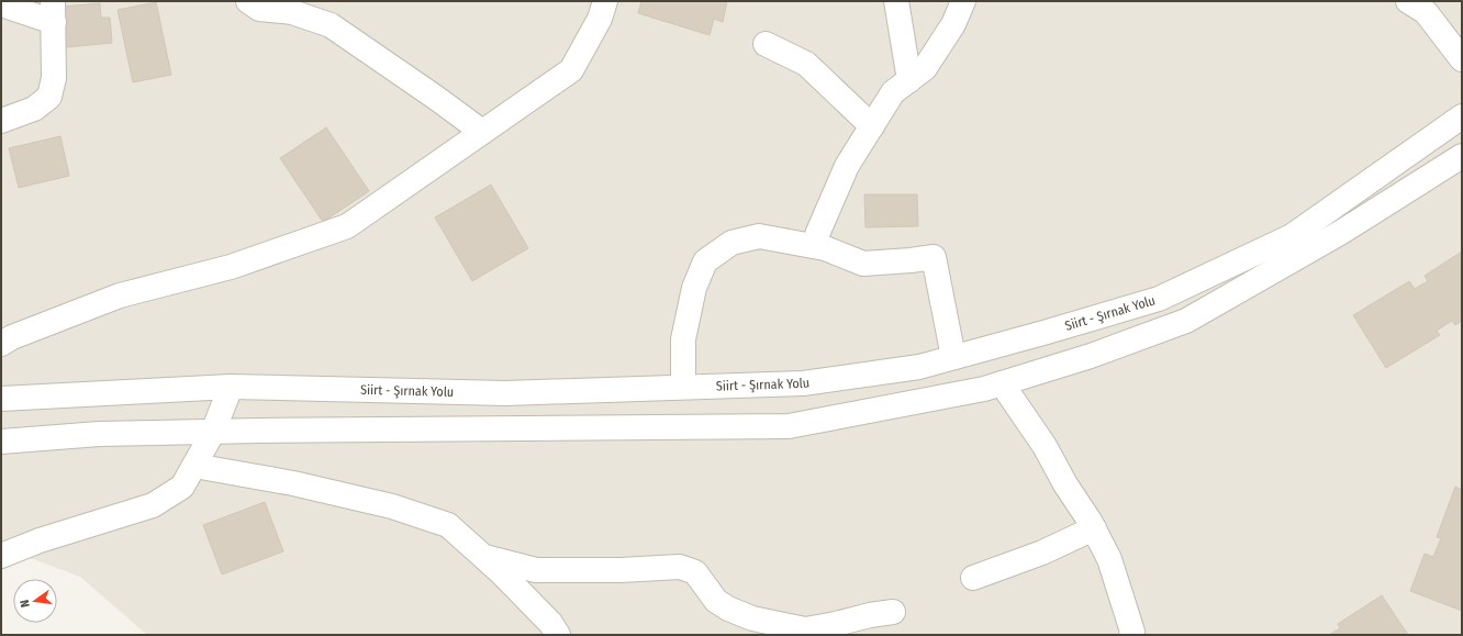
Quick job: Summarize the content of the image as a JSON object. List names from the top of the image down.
{
  "streets": {
    "street": ["Siirt - Şırnak Yolu"]
  },
  "north": "left"
}
